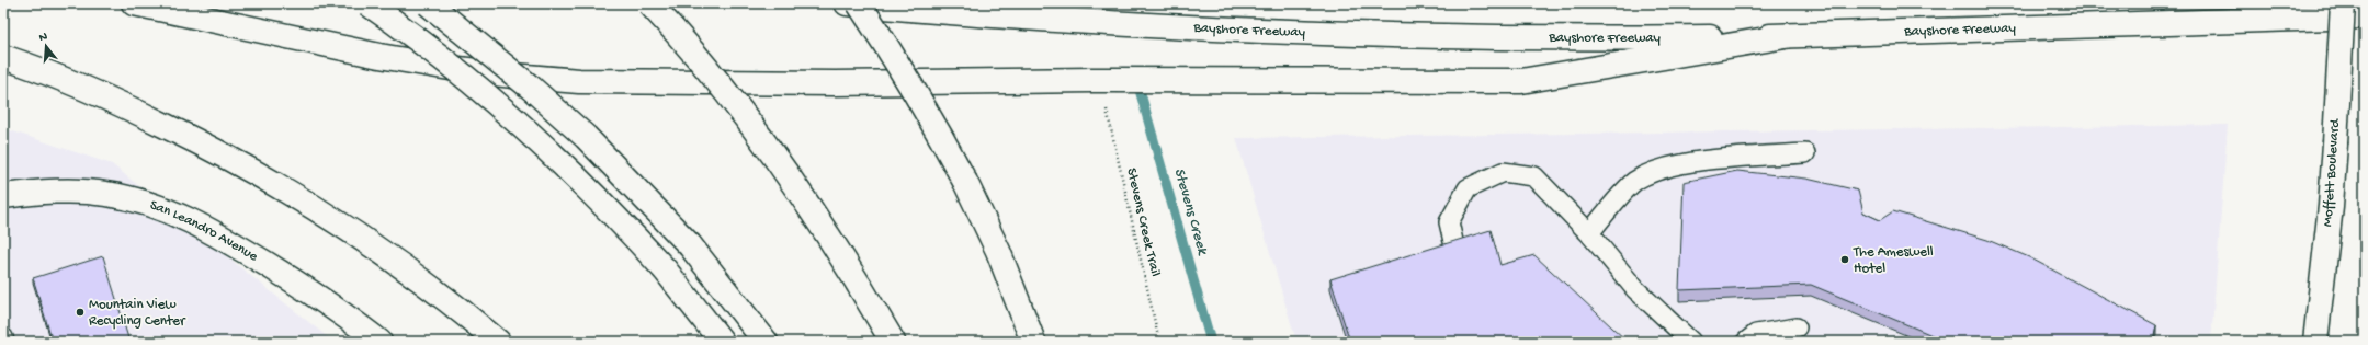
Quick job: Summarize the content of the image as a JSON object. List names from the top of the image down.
{
  "streets": {
    "main road": ["Bayshore Freeway", "Moffett Boulevard", "San Leandro Avenue"],
    "path": ["Stevens Creek Trail"]
  },
  "water": ["Stevens Creek"],
  "places": ["The Ameswell Hotel", "Mountain View Recycling Center"],
  "north": "top"
}
